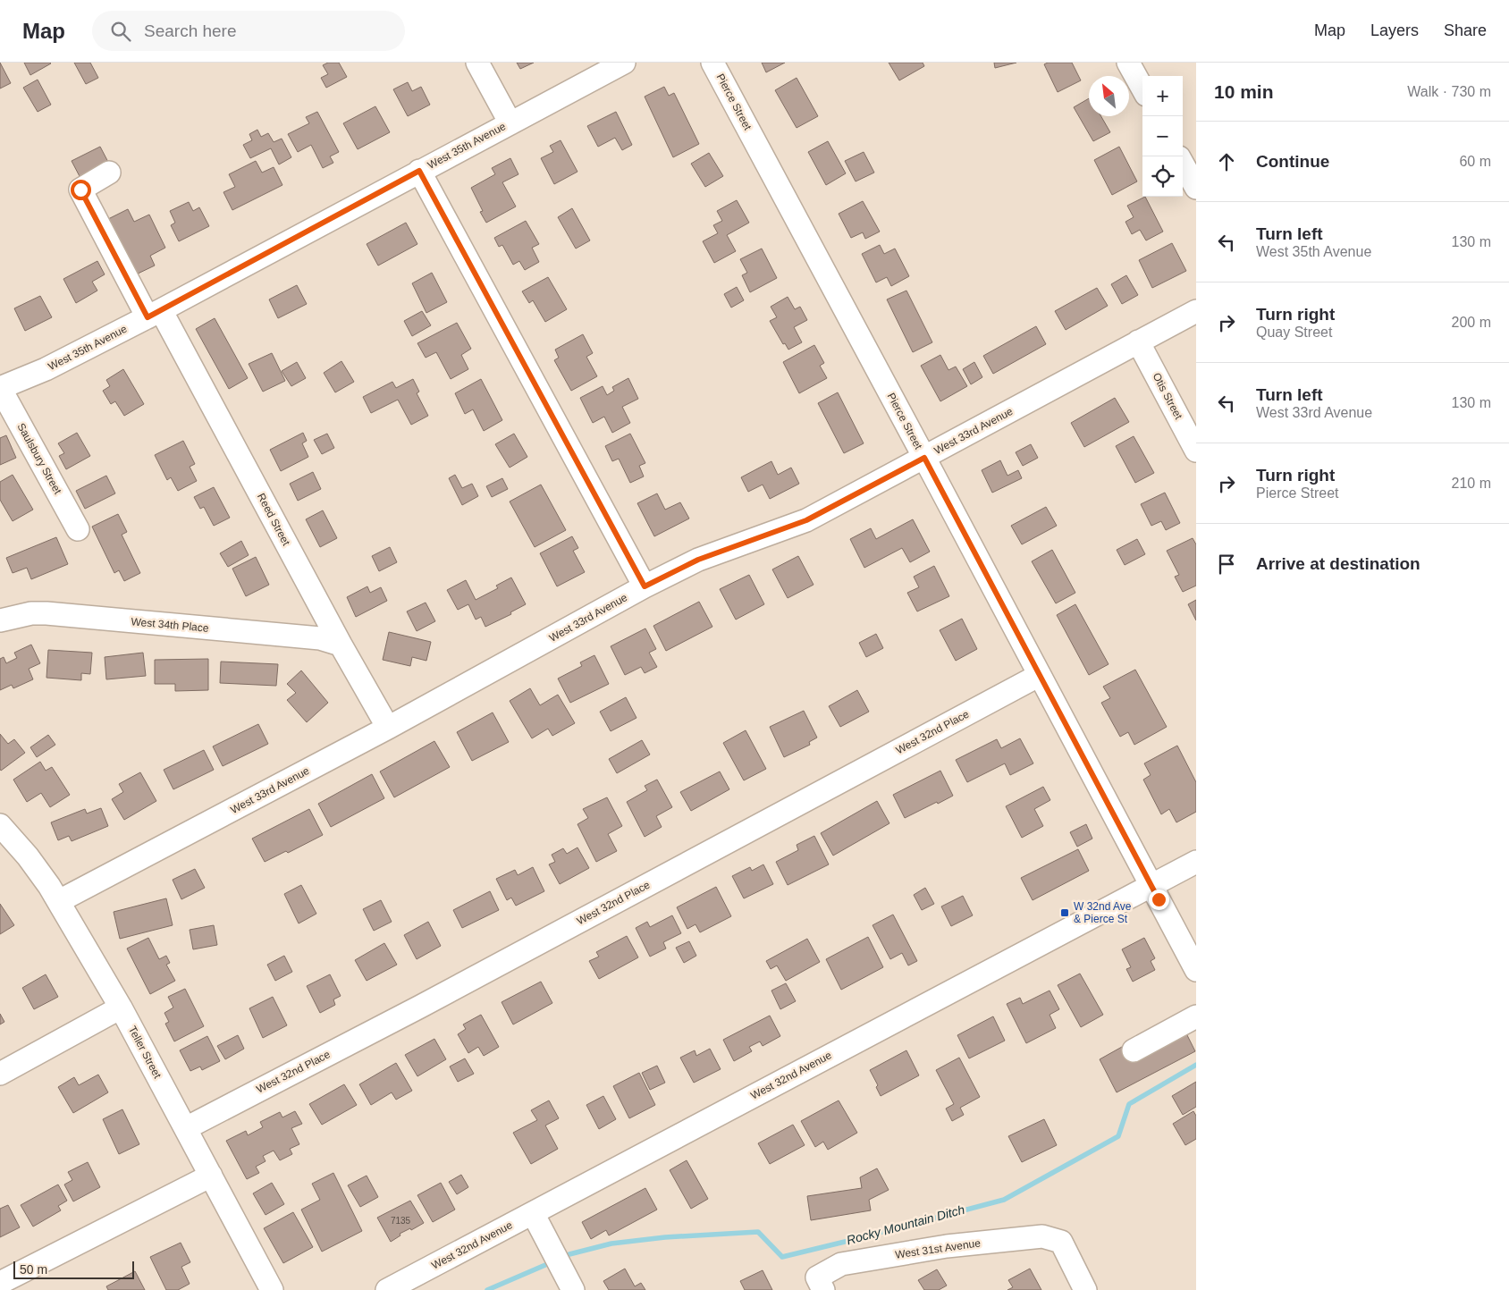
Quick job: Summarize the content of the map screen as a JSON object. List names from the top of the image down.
{
  "streets": {
    "street": [
      "Pierce Street",
      "West 35th Avenue",
      "Otis Street",
      "West 33rd Avenue",
      "Saulsbury Street",
      "Reed Street",
      "West 34th Place",
      "West 32nd Place",
      "Teller Street",
      "West 32nd Avenue",
      "West 31st Avenue"
    ]
  },
  "crossings": [
    ["Pierce Street", "West 33rd Avenue"],
    ["Pierce Street", "West 32nd Place"],
    ["Pierce Street", "West 32nd Avenue"],
    ["West 35th Avenue", "Saulsbury Street"],
    ["West 35th Avenue", "Reed Street"],
    ["Otis Street", "West 33rd Avenue"],
    ["West 33rd Avenue", "Reed Street"],
    ["West 33rd Avenue", "Teller Street"],
    ["Reed Street", "West 34th Place"],
    ["West 32nd Place", "Teller Street"]
  ],
  "water": ["Rocky Mountain Ditch"],
  "places": {
    "transit": ["W 32nd Ave & Pierce St"]
  },
  "house_numbers": ["7135"],
  "scale_bar": "50 m",
  "north": "top left",
  "page": {
    "header": "Map",
    "search": "Search here",
    "nav": ["Map", "Layers", "Share"],
    "heading": ["10 min", "Walk · 730 m"],
    "map_buttons": ["+", "−"],
    "list": [
      ["Continue", "60 m"],
      ["Turn left", "West 35th Avenue", "130 m"],
      ["Turn right", "Quay Street", "200 m"],
      ["Turn left", "West 33rd Avenue", "130 m"],
      ["Turn right", "Pierce Street", "210 m"],
      "Arrive at destination"
    ],
    "scale": "50 m"
  }
}
